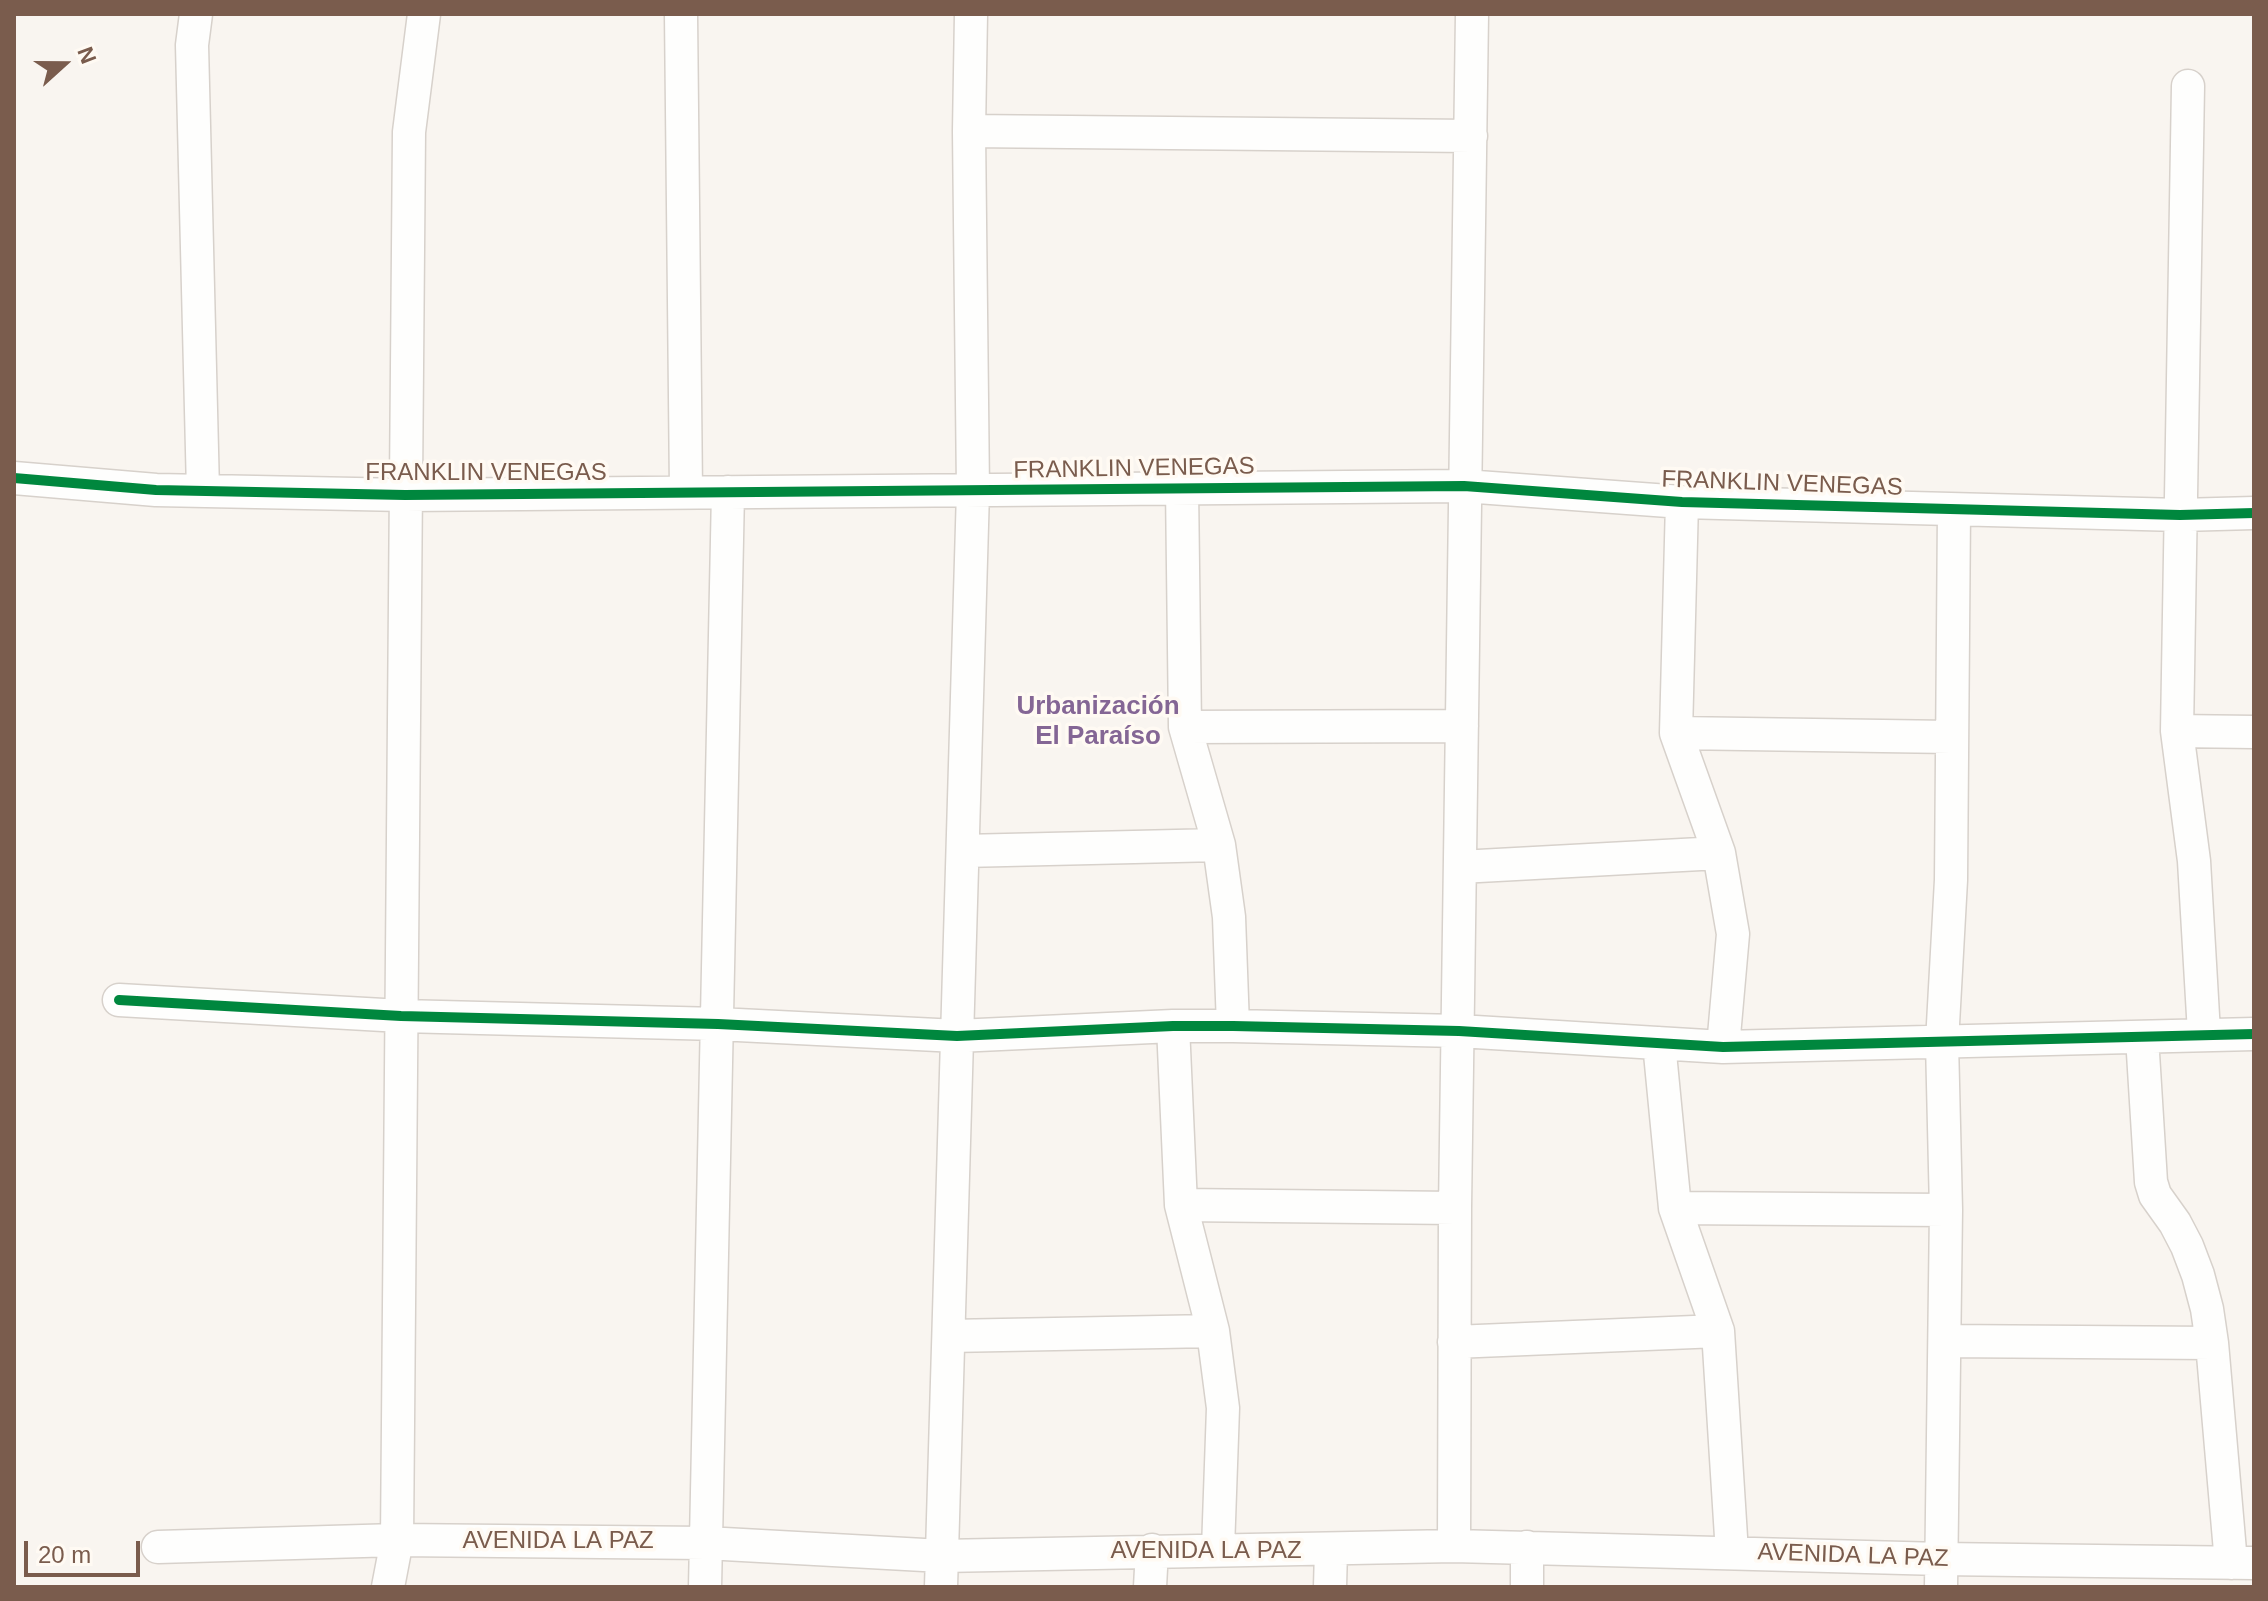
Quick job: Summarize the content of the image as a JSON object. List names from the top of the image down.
{
  "streets": {
    "street": ["FRANKLIN VENEGAS", "AVENIDA LA PAZ"]
  },
  "districts": ["Urbanización El Paraíso"],
  "scale_bar": "20 m",
  "north": "right"
}
